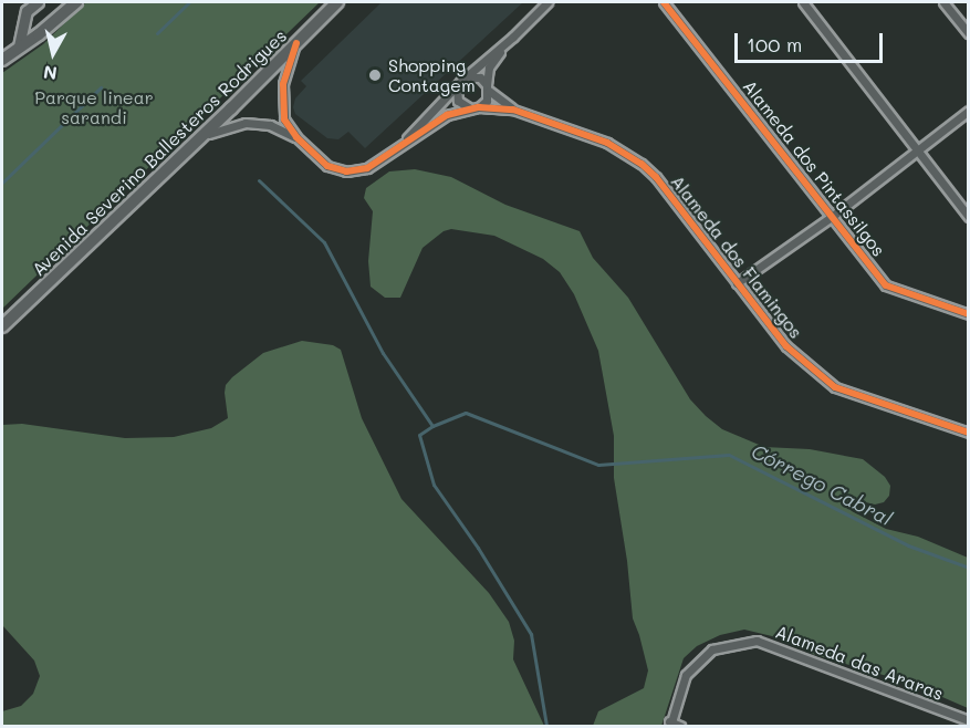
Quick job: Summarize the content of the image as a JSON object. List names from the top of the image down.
{
  "streets": {
    "main road": ["Avenida Severino Ballesteros Rodrigues"],
    "street": ["Alameda dos Pintassilgos", "Alameda dos Flamingos", "Alameda das Araras"]
  },
  "water": ["Córrego Cabral"],
  "parks": ["Parque linear sarandi"],
  "places": ["Shopping Contagem"],
  "scale_bar": "100 m",
  "north": "bottom"
}
